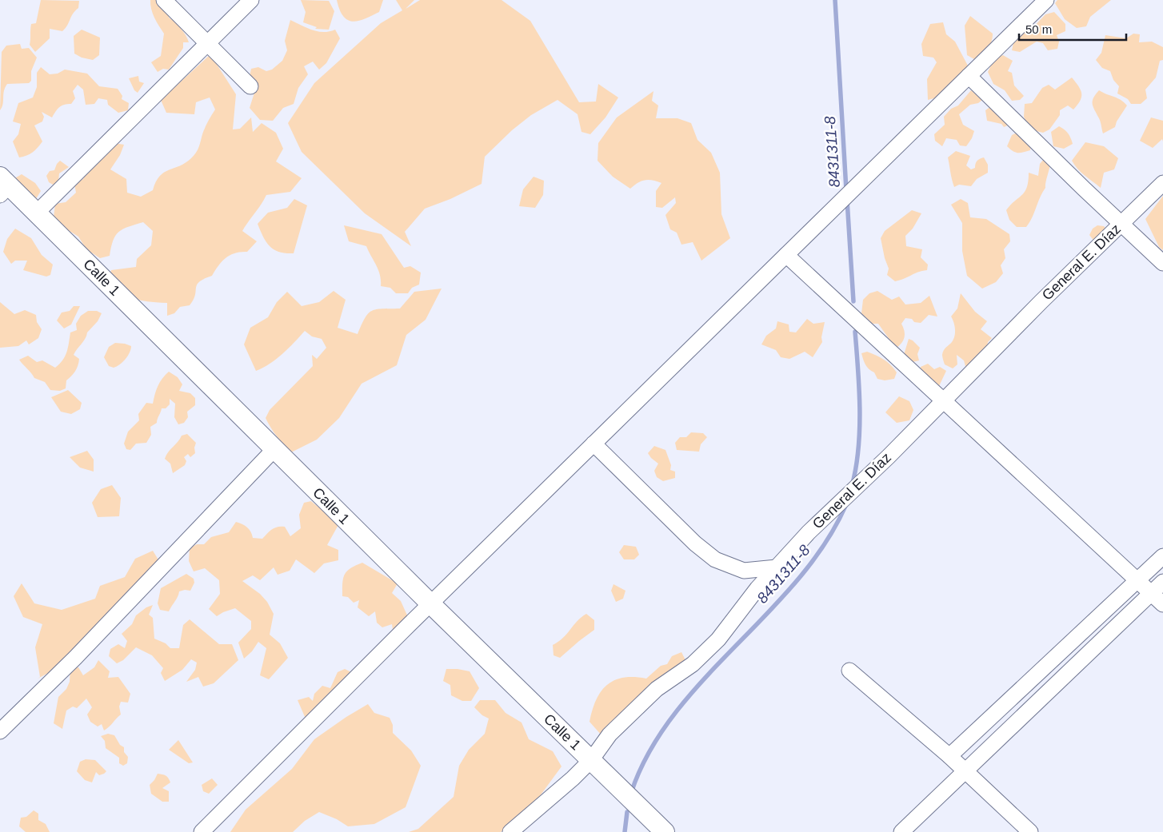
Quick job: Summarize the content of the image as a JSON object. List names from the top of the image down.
{
  "streets": {
    "street": ["General E. Díaz", "Calle 1"]
  },
  "crossings": [
    ["General E. Díaz", "Calle 1"]
  ],
  "water": ["8431311-8"],
  "scale_bar": "50 m"
}
